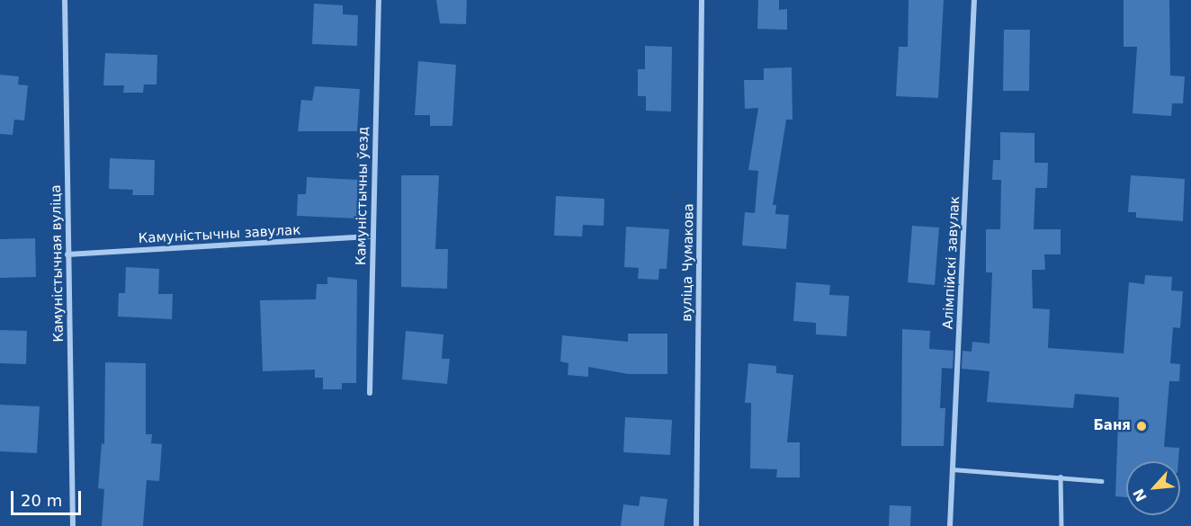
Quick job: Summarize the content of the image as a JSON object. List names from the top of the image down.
{
  "streets": {
    "street": [
      "Камуністычны ўезд",
      "Камуністычны завулак",
      "вуліца Чумакова",
      "Алімпійскі завулак",
      "Камуністычная вуліца"
    ]
  },
  "crossings": [
    ["Камуністычны ўезд", "Камуністычны завулак"],
    ["Камуністычны завулак", "Камуністычная вуліца"]
  ],
  "places": ["Баня"],
  "scale_bar": "20 m",
  "north": "bottom left"
}
